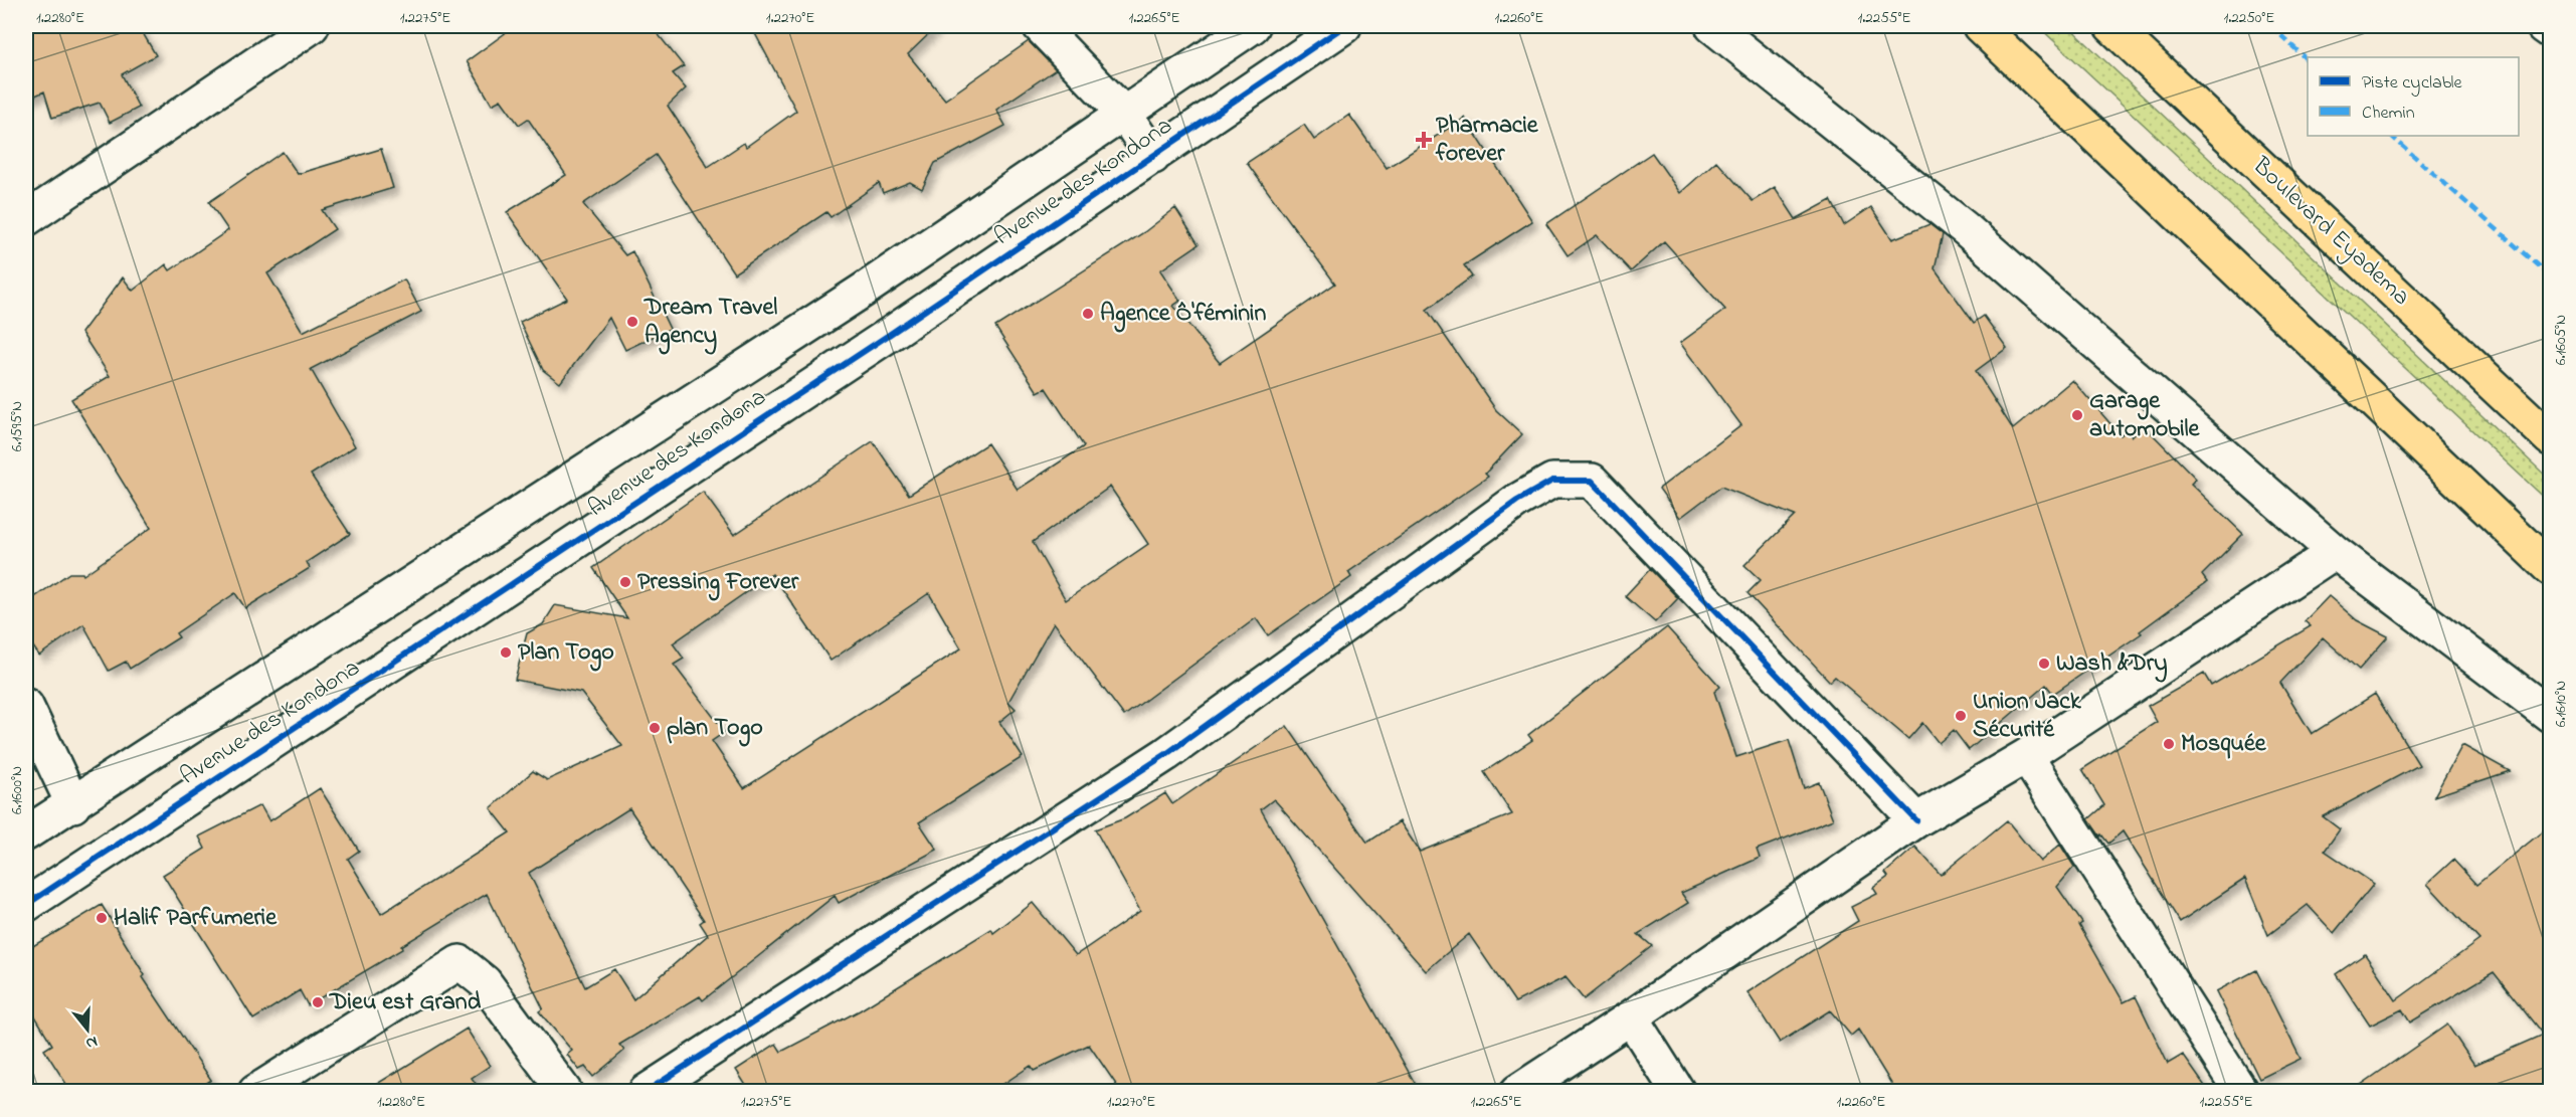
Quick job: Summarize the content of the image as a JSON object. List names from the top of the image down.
{
  "streets": {
    "highway": ["Boulevard Eyadema"],
    "street": ["Avenue des Kondona"]
  },
  "places": {
    "health": ["Pharmacie forever"],
    "other": [
      "Agence Ô'féminin",
      "Dream Travel Agency",
      "Garage automobile",
      "Pressing Forever",
      "Plan Togo",
      "Wash &Dry",
      "Union Jack Sécurité",
      "plan Togo",
      "Mosquée",
      "Halif Parfumerie",
      "Dieu est Grand"
    ]
  },
  "legend": ["Piste cyclable", "Chemin"],
  "north": "bottom",
  "coordinates": [
    "1.2280°E",
    "1.2275°E",
    "1.2270°E",
    "1.2265°E",
    "1.2260°E",
    "1.2255°E",
    "1.2250°E",
    "6.1605°N",
    "6.1595°N",
    "6.1610°N",
    "6.1600°N"
  ]
}
